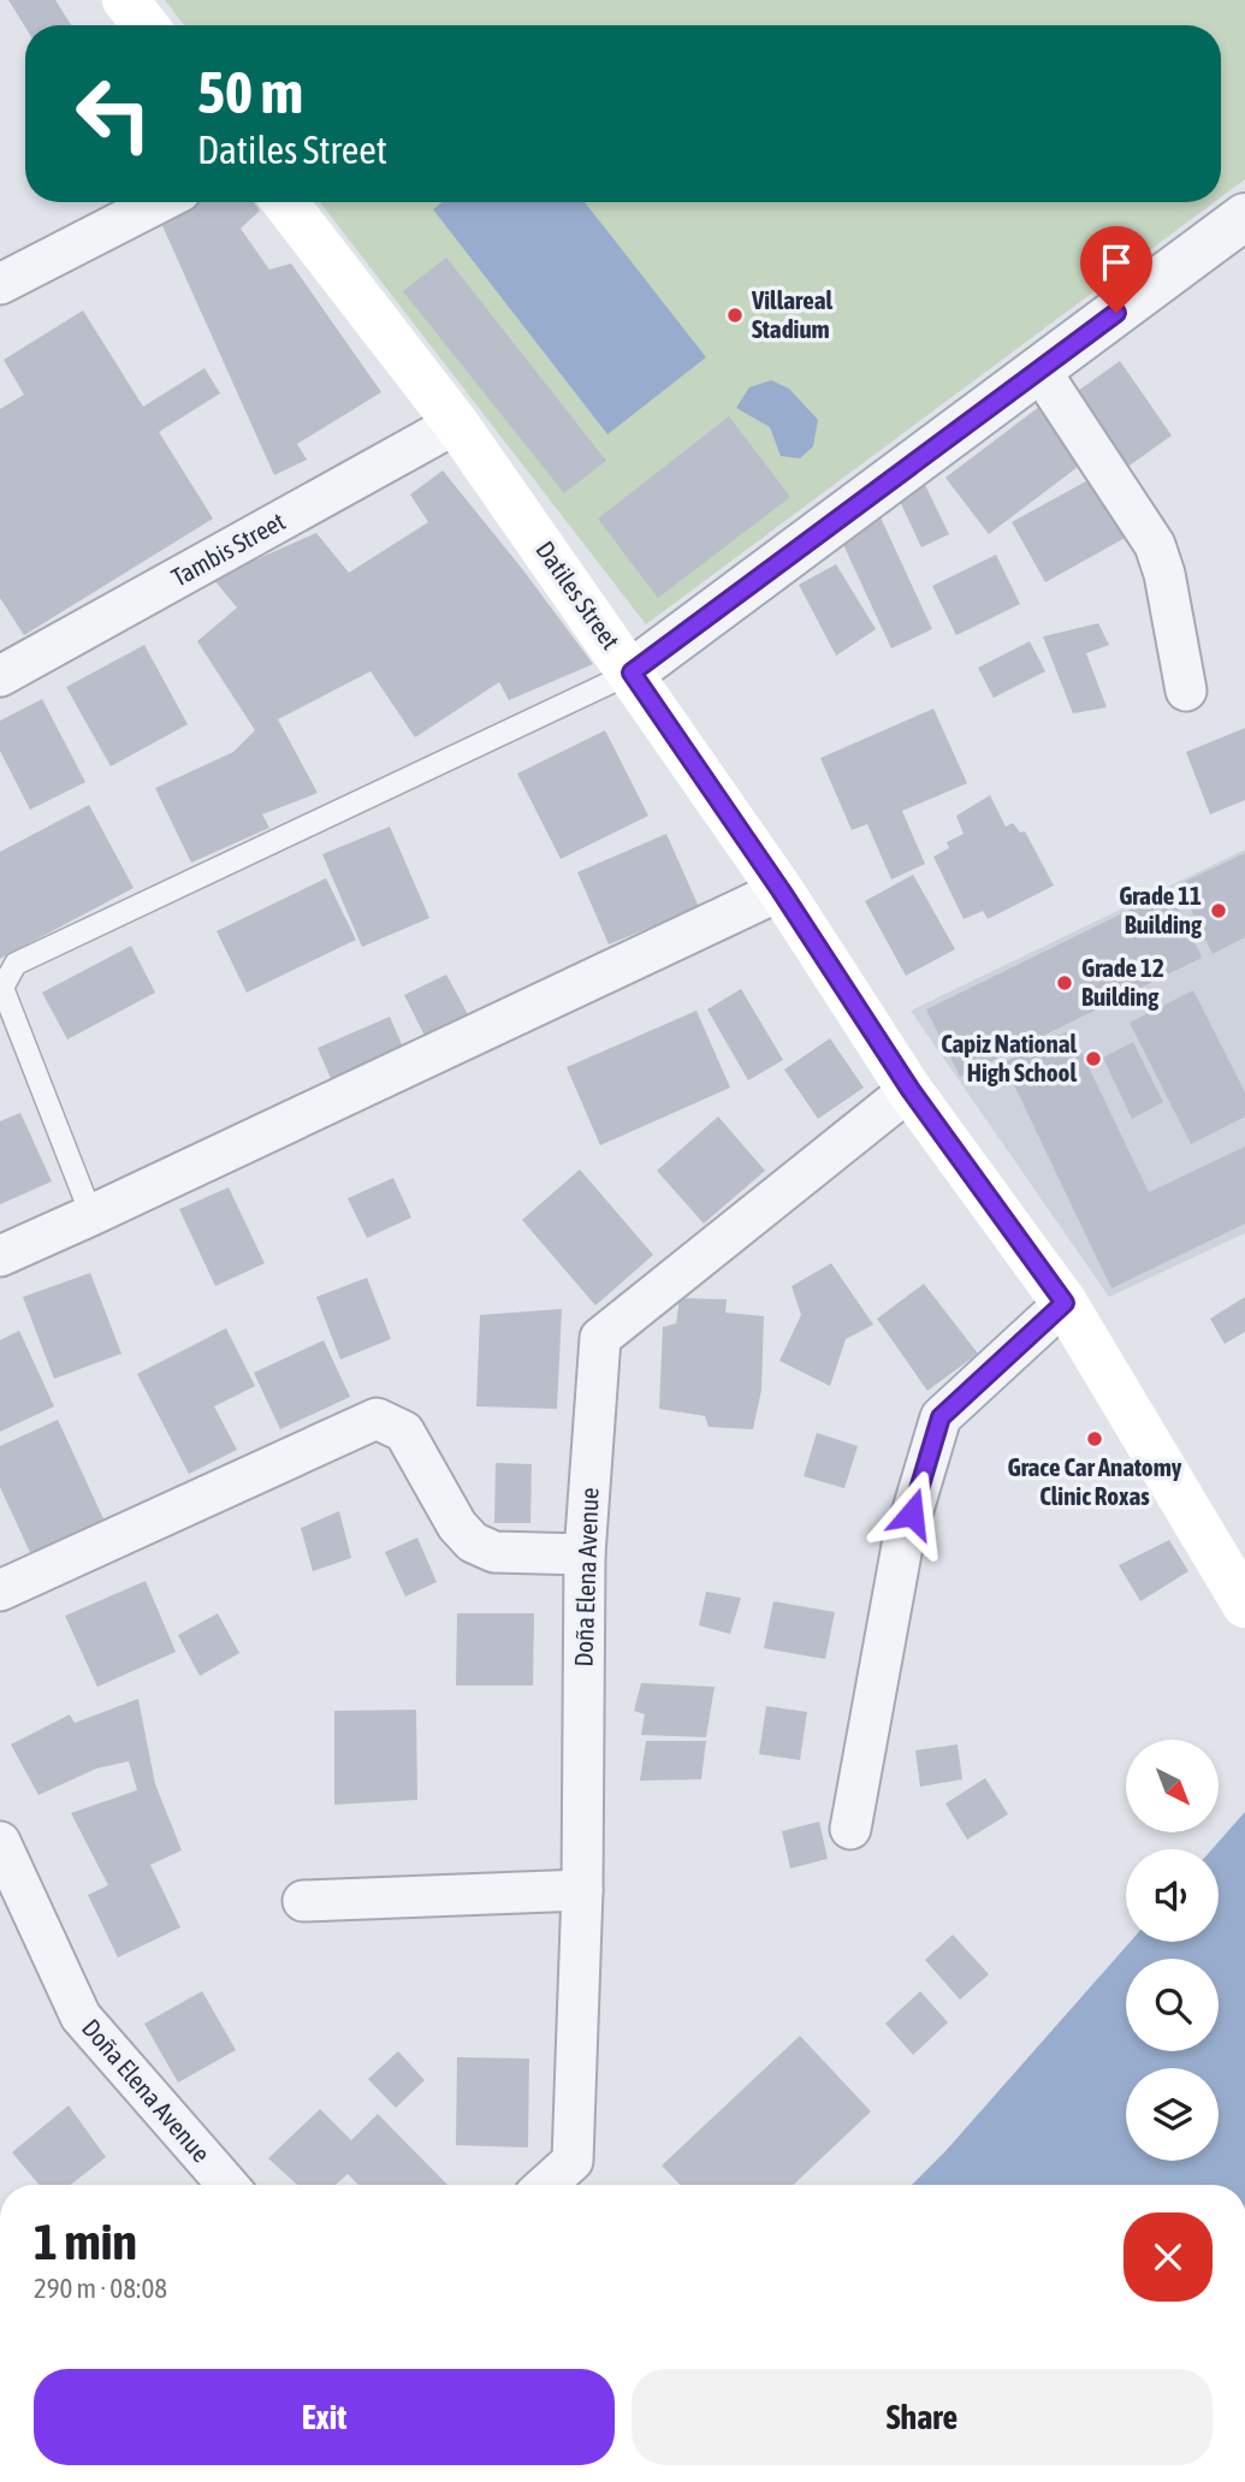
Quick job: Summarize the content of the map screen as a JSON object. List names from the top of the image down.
{
  "streets": {
    "main road": ["Datiles Street"],
    "street": ["Tambis Street", "Doña Elena Avenue"]
  },
  "crossings": [
    ["Tambis Street", "Datiles Street"],
    ["Datiles Street", "Doña Elena Avenue"]
  ],
  "places": [
    "Villareal Stadium",
    "Grade 11 Building",
    "Grade 12 Building",
    "Capiz National High School",
    "Grace Car Anatomy Clinic Roxas"
  ],
  "north": "bottom right",
  "page": {
    "turn": ["50 m", "Datiles Street"],
    "heading": ["1 min", "290 m · 08:08"],
    "buttons": ["Exit", "Share"]
  }
}
